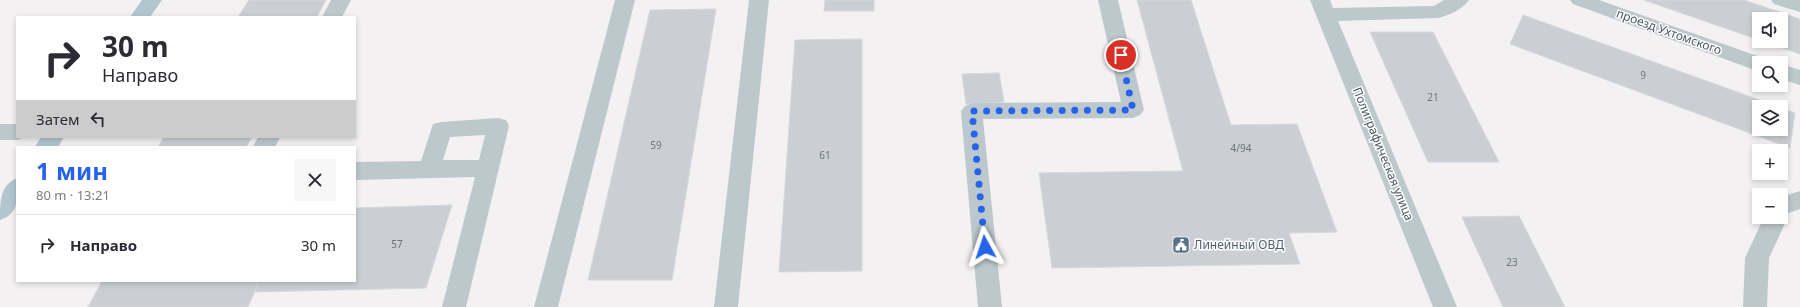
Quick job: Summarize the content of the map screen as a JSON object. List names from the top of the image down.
{
  "streets": {
    "street": ["проезд Ухтомского", "Полиграфическая улица"]
  },
  "places": {
    "public building": ["Линейный ОВД"]
  },
  "house_numbers": [
    "9",
    "21",
    "59",
    "4/94",
    "61",
    "57",
    "23"
  ],
  "page": {
    "map_buttons": ["+", "−"],
    "turn": ["30 m", "Направо"],
    "then": "Затем",
    "heading": ["1 мин", "80 m · 13:21"],
    "list": [
      {
        "name": "Направо",
        "value": "30 m"
      }
    ]
  }
}
